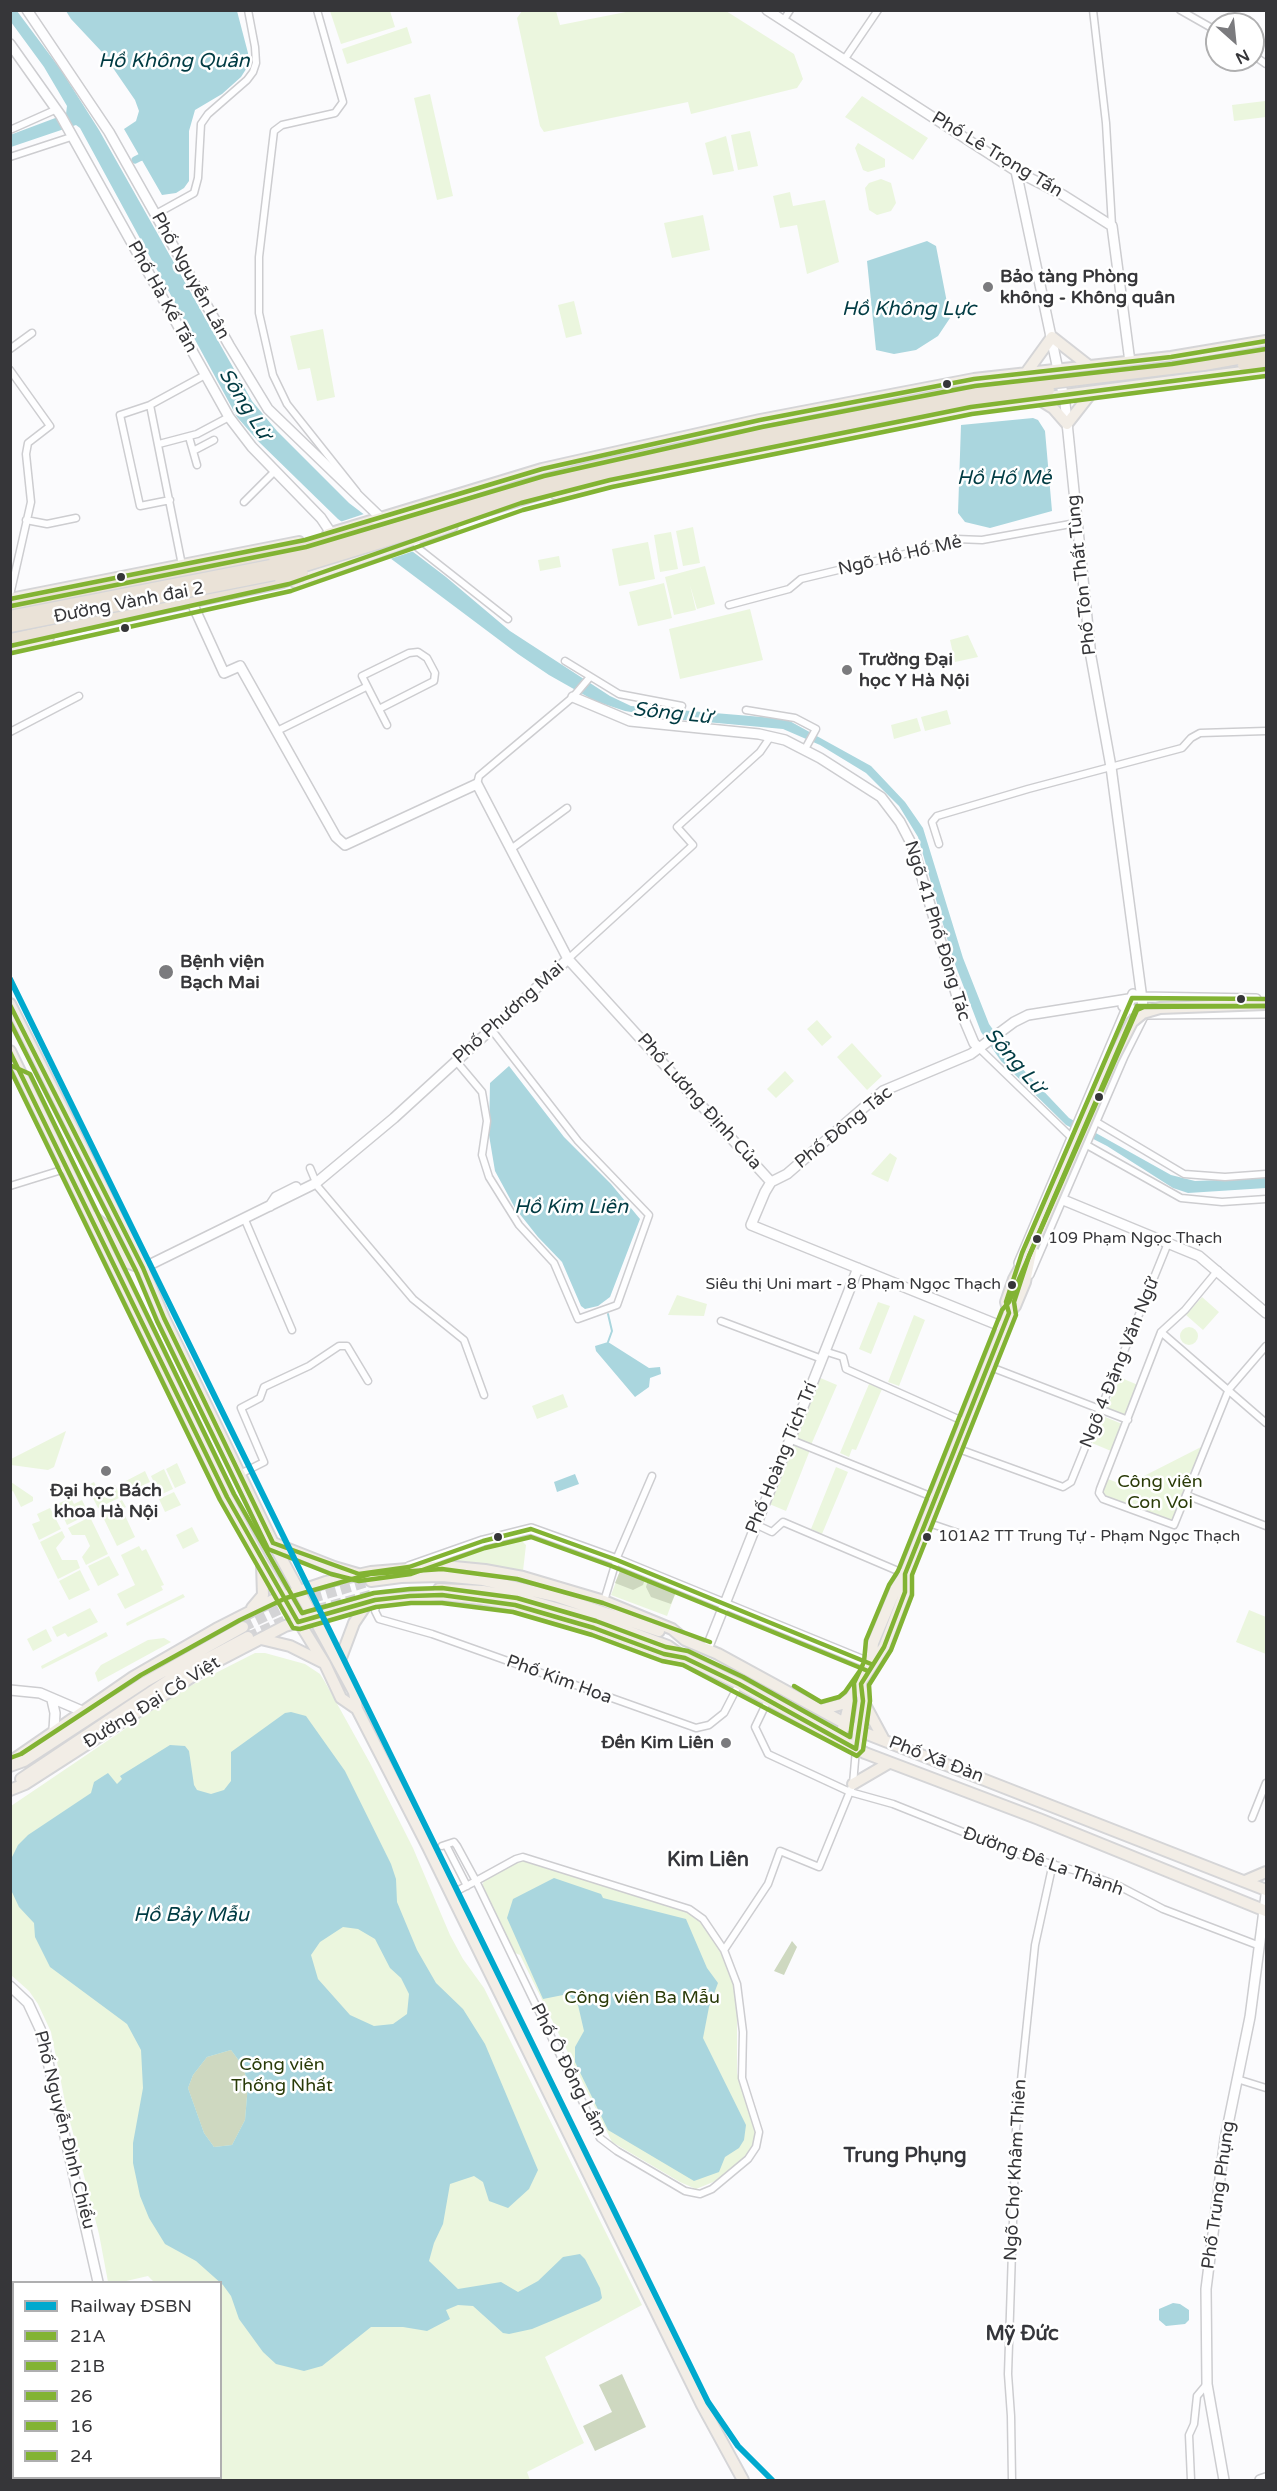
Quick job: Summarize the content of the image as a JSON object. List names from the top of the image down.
{
  "streets": {
    "highway": ["Đường Vành đai 2"],
    "main road": ["Đường Đại Cồ Việt", "Phố Xã Đàn"],
    "street": [
      "Phố Lê Trọng Tấn",
      "Phố Nguyễn Lân",
      "Phố Hà Kế Tấn",
      "Ngõ Hồ Hố Mẻ",
      "Phố Tôn Thất Tùng",
      "Ngõ 41 Phố Đông Tác",
      "Phố Phương Mai",
      "Phố Lương Định Của",
      "Phố Đông Tác",
      "Ngõ 4 Đặng Văn Ngữ",
      "Phố Hoàng Tích Trí",
      "Phố Kim Hoa",
      "Đường Đê La Thành",
      "Phố Ô Đồng Lầm",
      "Phố Nguyễn Đình Chiểu",
      "Ngõ Chợ Khâm Thiên",
      "Phố Trung Phụng"
    ]
  },
  "crossings": [
    ["Phố Lê Trọng Tấn", "Phố Tôn Thất Tùng"],
    ["Ngõ Hồ Hố Mẻ", "Phố Tôn Thất Tùng"],
    ["Phố Tôn Thất Tùng", "Phố Đông Tác"],
    ["Ngõ 41 Phố Đông Tác", "Phố Phương Mai"],
    ["Ngõ 41 Phố Đông Tác", "Phố Đông Tác"],
    ["Phố Phương Mai", "Phố Lương Định Của"],
    ["Phố Lương Định Của", "Phố Đông Tác"],
    ["Phố Lương Định Của", "Phố Hoàng Tích Trí"],
    ["Phố Hoàng Tích Trí", "Phố Xã Đàn"],
    ["Phố Kim Hoa", "Phố Xã Đàn"],
    ["Đường Đại Cồ Việt", "Phố Xã Đàn"],
    ["Phố Xã Đàn", "Phố Trung Phụng"],
    ["Đường Đê La Thành", "Ngõ Chợ Khâm Thiên"],
    ["Đường Đê La Thành", "Phố Trung Phụng"]
  ],
  "districts": ["Kim Liên", "Trung Phụng", "Mỹ Đức"],
  "water": [
    "Hồ Không Quân",
    "Hồ Không Lực",
    "Sông Lừ",
    "Hồ Hố Mẻ",
    "Hồ Kim Liên",
    "Hồ Bảy Mẫu"
  ],
  "parks": ["Công viên Con Voi", "Công viên Ba Mẫu", "Công viên Thống Nhất"],
  "places": [
    "Bảo tàng Phòng không - Không quân",
    "Trường Đại học Y Hà Nội",
    "Bệnh viện Bạch Mai",
    "109 Phạm Ngọc Thạch",
    "Siêu thị Uni mart - 8 Phạm Ngọc Thạch",
    "Đại học Bách khoa Hà Nội",
    "101A2 TT Trung Tự - Phạm Ngọc Thạch",
    "Đền Kim Liên"
  ],
  "lines": [
    "transit line 16",
    "transit line 24",
    "rail line ĐSBN",
    "transit line 21A",
    "transit line 21B",
    "transit line 26"
  ],
  "legend": [
    "Railway ĐSBN",
    "21A",
    "21B",
    "26",
    "16",
    "24"
  ],
  "north": "bottom right"
}
